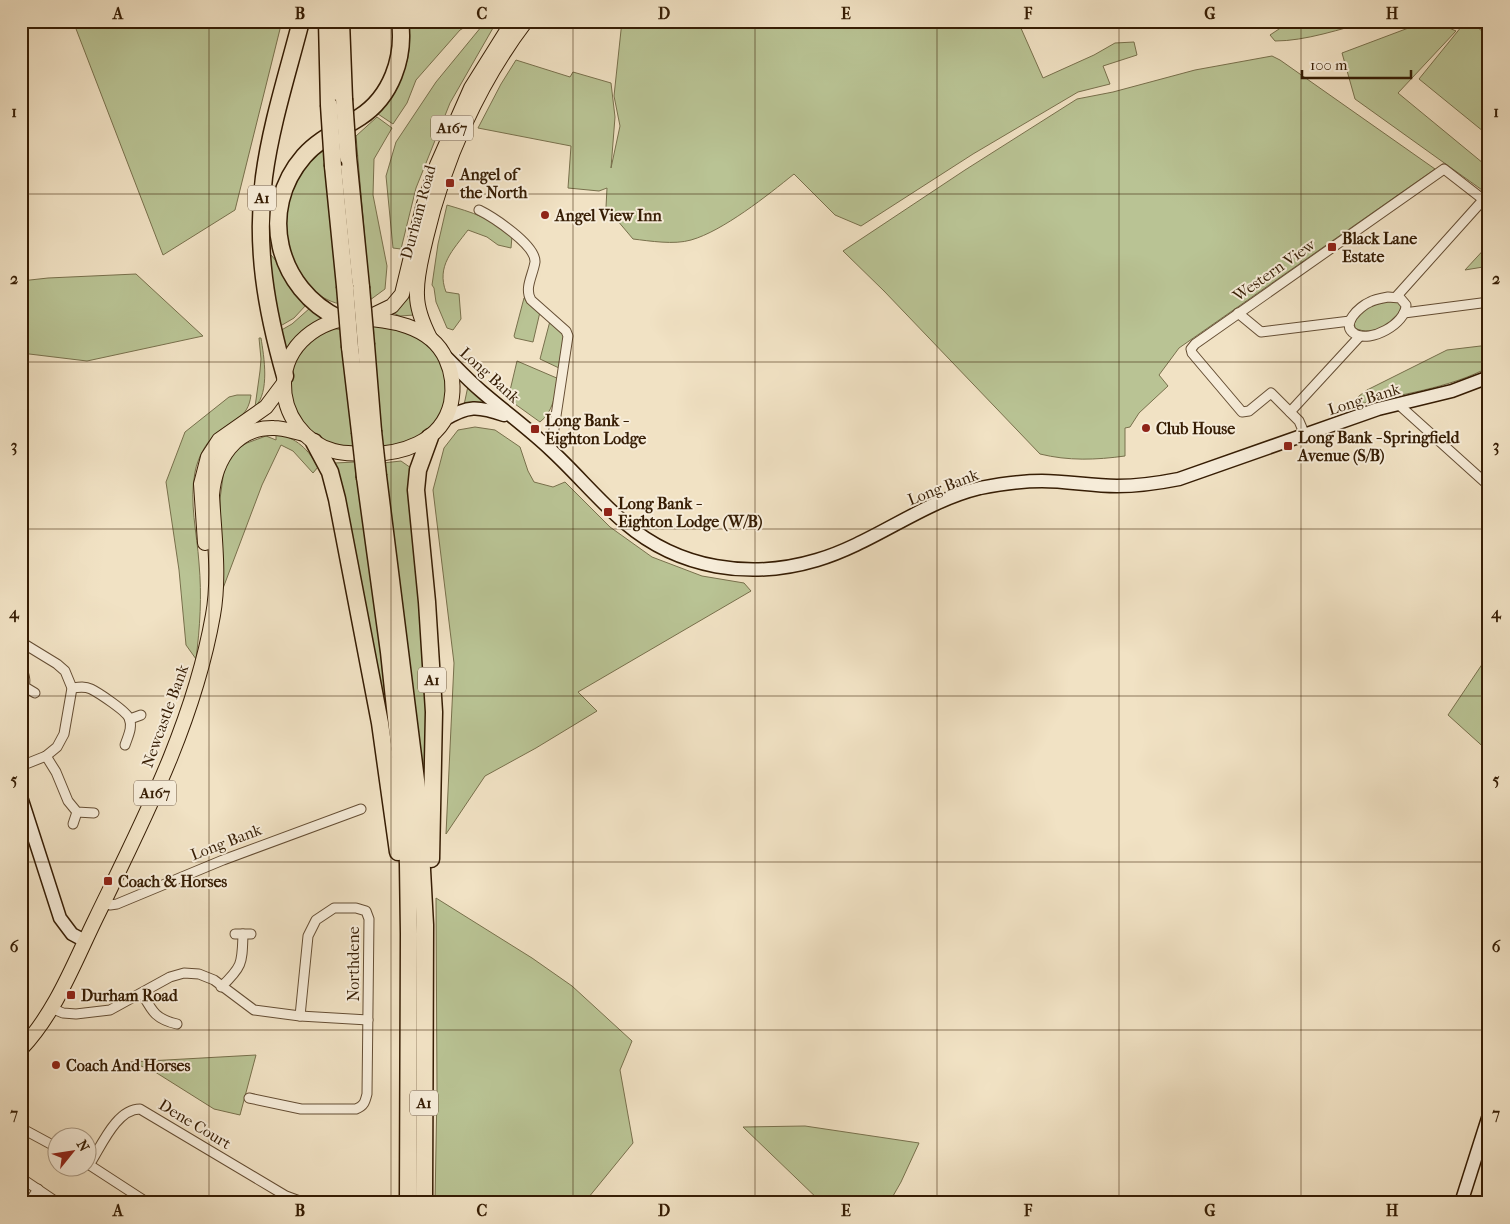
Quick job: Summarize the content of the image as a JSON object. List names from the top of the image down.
{
  "streets": {
    "highway": ["A1"],
    "main road": [
      "A167",
      "Durham Road",
      "Long Bank",
      "Newcastle Bank"
    ],
    "street": ["Western View", "Northdene", "Dene Court"]
  },
  "crossings": [
    ["A167", "A1"],
    ["A167", "Durham Road"],
    ["A167", "Long Bank"],
    ["A167", "Newcastle Bank"],
    ["A167", "Northdene"],
    ["A1", "Durham Road"],
    ["A1", "Long Bank"],
    ["A1", "Newcastle Bank"],
    ["Durham Road", "Long Bank"],
    ["Durham Road", "Newcastle Bank"],
    ["Long Bank", "Newcastle Bank"],
    ["Newcastle Bank", "Northdene"]
  ],
  "places": {
    "transit": [
      "Angel of the North",
      "Black Lane Estate",
      "Long Bank - Eighton Lodge",
      "Long Bank - Springfield Avenue (S/B)",
      "Long Bank - Eighton Lodge (W/B)",
      "Coach & Horses",
      "Durham Road"
    ],
    "other": ["Angel View Inn", "Club House", "Coach And Horses"]
  },
  "scale_bar": "100 m",
  "north": "top right",
  "grid": {
    "columns": [
      "A",
      "B",
      "C",
      "D",
      "E",
      "F",
      "G",
      "H"
    ],
    "rows": [
      "1",
      "2",
      "3",
      "4",
      "5",
      "6",
      "7"
    ]
  }
}
